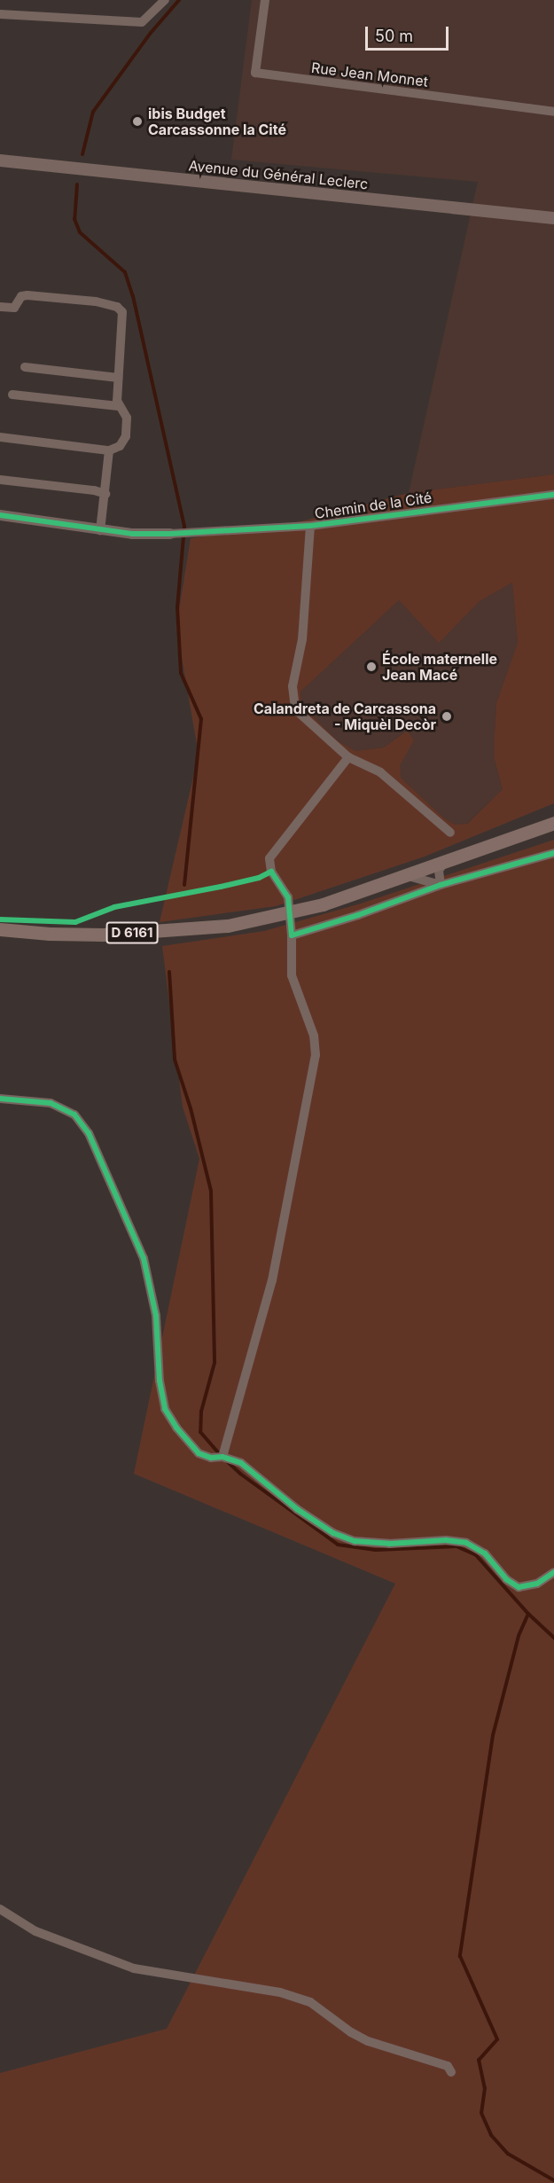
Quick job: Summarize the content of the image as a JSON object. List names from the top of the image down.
{
  "streets": {
    "main road": ["Avenue du Général Leclerc", "D 6161"],
    "street": ["Rue Jean Monnet", "Chemin de la Cité"]
  },
  "places": ["ibis Budget Carcassonne la Cité", "École maternelle Jean Macé", "Calandreta de Carcassona - Miquèl Decòr"],
  "scale_bar": "50 m"
}
